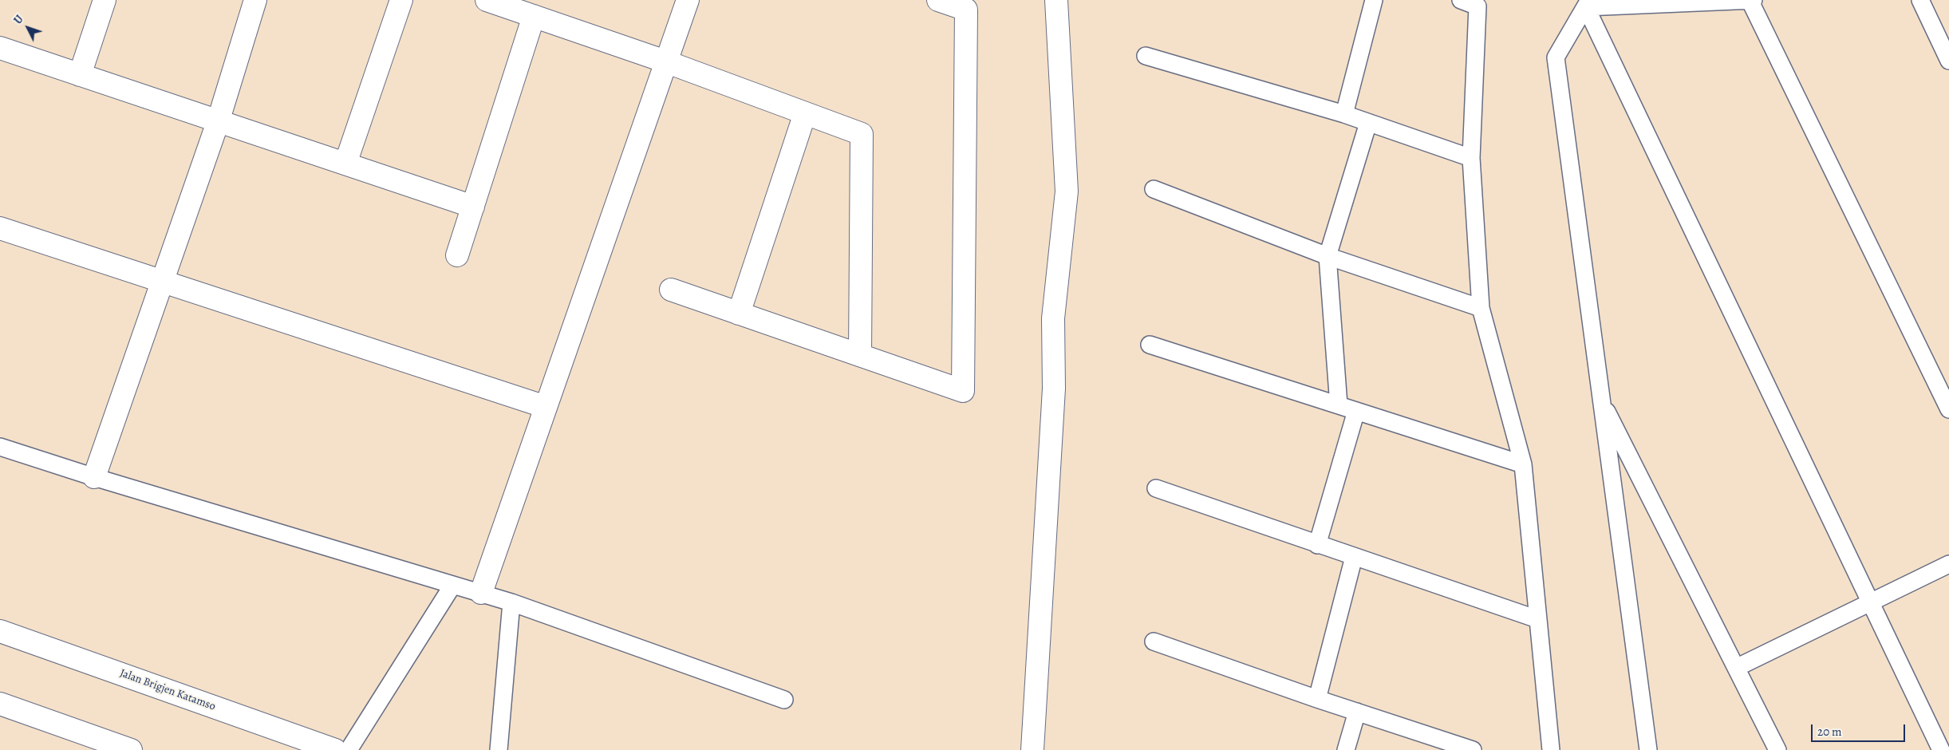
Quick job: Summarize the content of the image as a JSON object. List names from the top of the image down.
{
  "streets": {
    "main road": ["Jalan Brigjen Katamso"]
  },
  "scale_bar": "20 m",
  "north": "top left"
}
